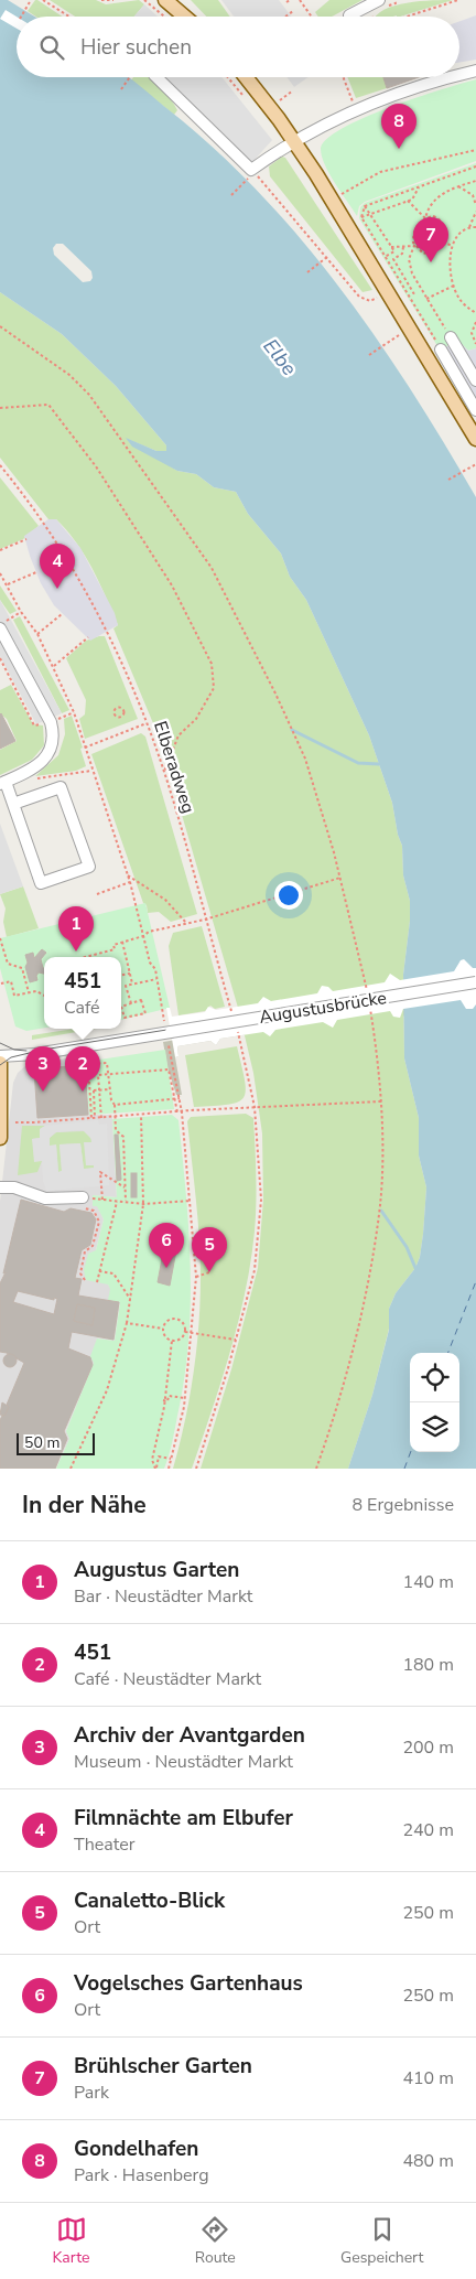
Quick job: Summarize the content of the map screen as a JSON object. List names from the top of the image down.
{
  "streets": {
    "street": ["Augustusbrücke"],
    "path": ["Elberadweg"]
  },
  "water": ["Elbe"],
  "scale_bar": "50 m",
  "page": {
    "search": "Hier suchen",
    "pins": [
      "8",
      "7",
      "4",
      "1",
      "2",
      "3",
      "6",
      "5"
    ],
    "popup": ["451", "Café"],
    "scale": "50 m",
    "heading": ["In der Nähe", "8 Ergebnisse"],
    "list": [
      {
        "mark": "1",
        "name": "Augustus Garten",
        "note": "Bar · Neustädter Markt",
        "value": "140 m"
      },
      {
        "mark": "2",
        "name": "451",
        "note": "Café · Neustädter Markt",
        "value": "180 m"
      },
      {
        "mark": "3",
        "name": "Archiv der Avantgarden",
        "note": "Museum · Neustädter Markt",
        "value": "200 m"
      },
      {
        "mark": "4",
        "name": "Filmnächte am Elbufer",
        "note": "Theater",
        "value": "240 m"
      },
      {
        "mark": "5",
        "name": "Canaletto-Blick",
        "note": "Ort",
        "value": "250 m"
      },
      {
        "mark": "6",
        "name": "Vogelsches Gartenhaus",
        "note": "Ort",
        "value": "250 m"
      },
      {
        "mark": "7",
        "name": "Brühlscher Garten",
        "note": "Park",
        "value": "410 m"
      },
      {
        "mark": "8",
        "name": "Gondelhafen",
        "note": "Park · Hasenberg",
        "value": "480 m"
      }
    ],
    "nav": ["Karte", "Route", "Gespeichert"]
  }
}
